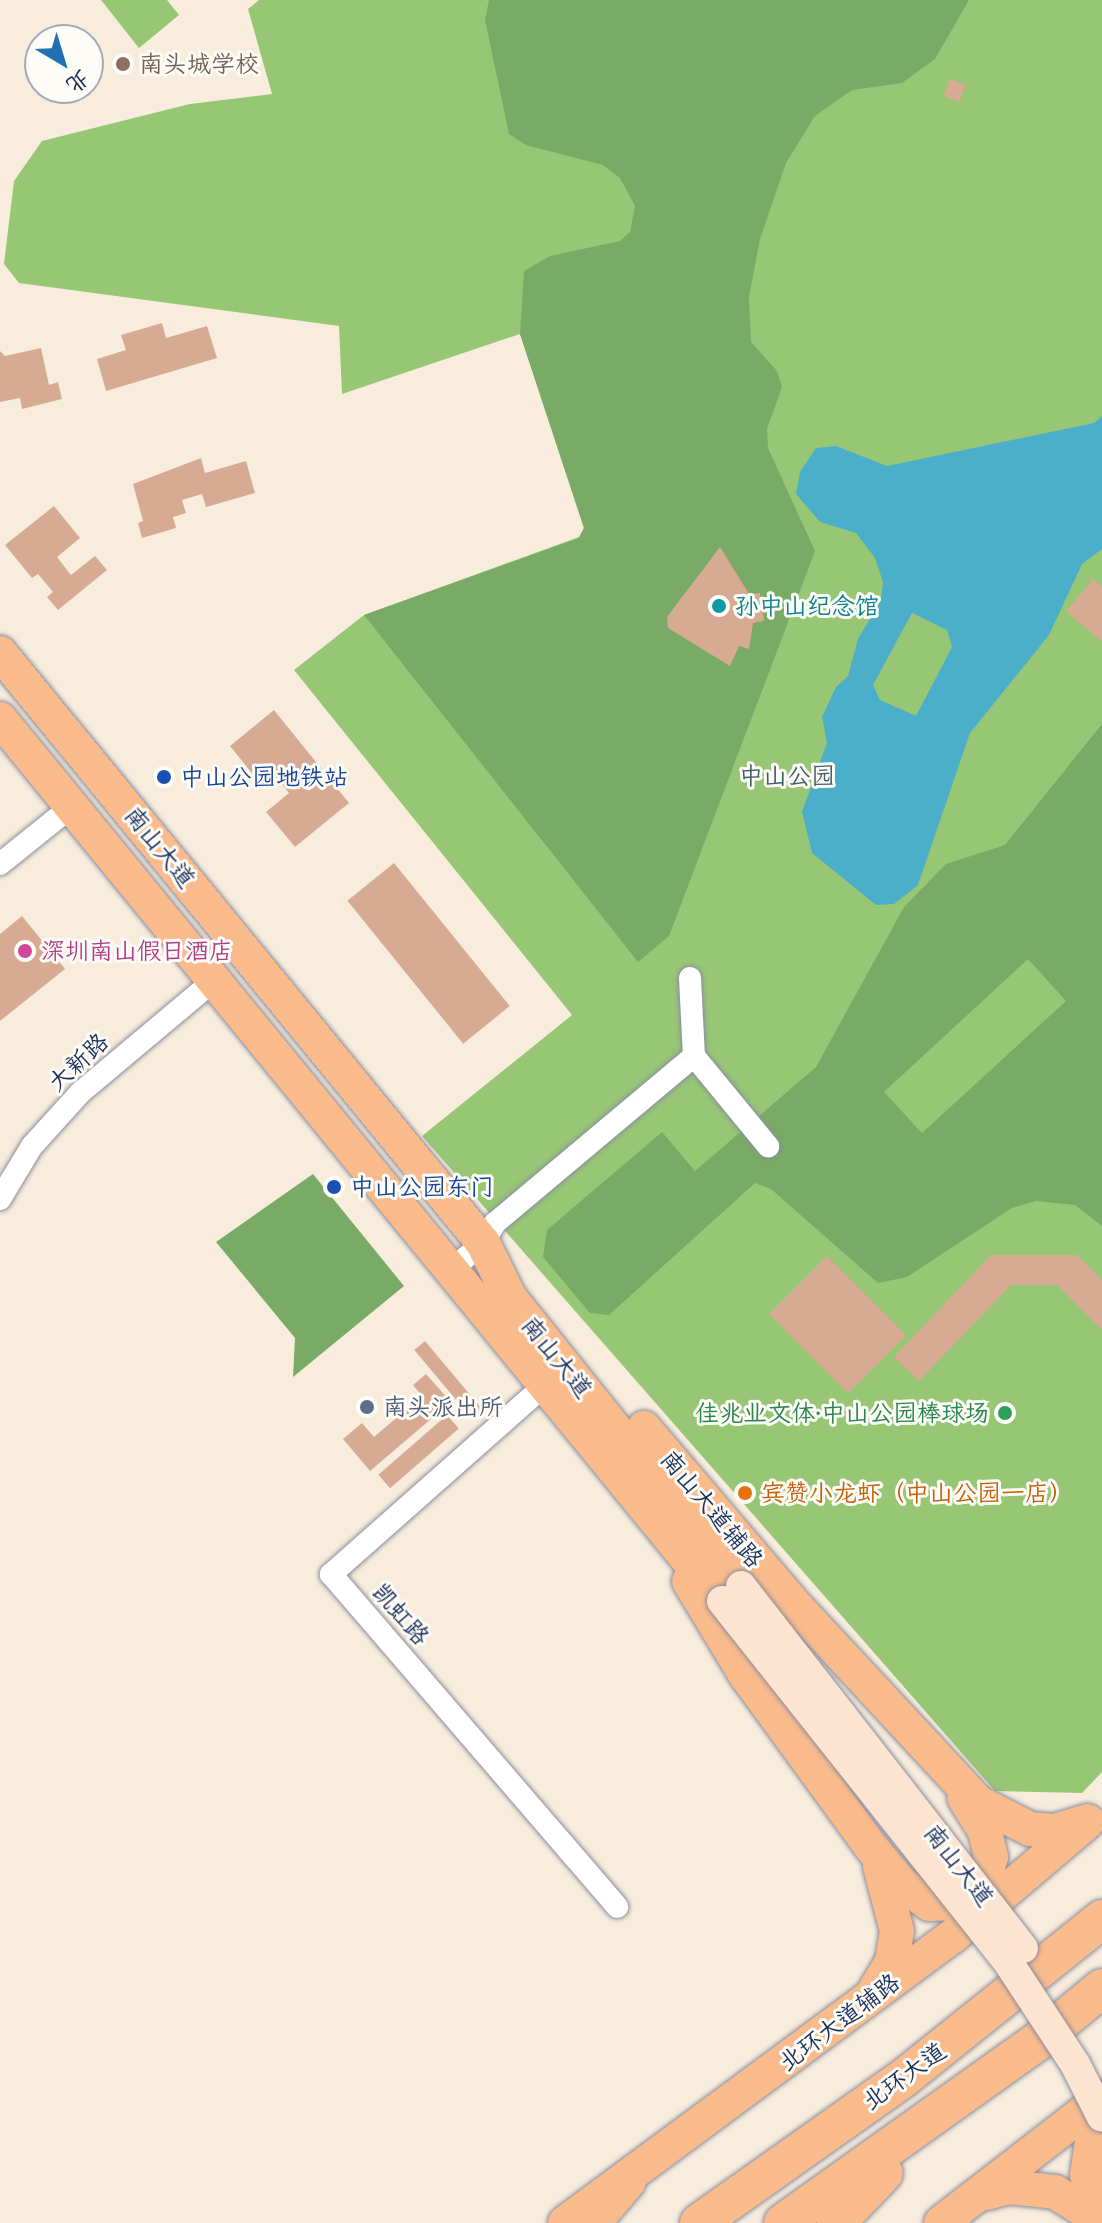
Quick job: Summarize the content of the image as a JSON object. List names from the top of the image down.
{
  "streets": {
    "highway": ["北环大道"],
    "main road": ["南山大道", "南山大道辅路", "北环大道辅路"],
    "street": ["大新路", "凯虹路"]
  },
  "crossings": [
    ["南山大道", "大新路"],
    ["南山大道", "南山大道辅路"],
    ["南山大道", "凯虹路"]
  ],
  "parks": ["中山公园"],
  "places": [
    "南头城学校",
    "孙中山纪念馆",
    "中山公园地铁站",
    "深圳南山假日酒店",
    "中山公园东门",
    "南头派出所",
    "佳兆业文体·中山公园棒球场",
    "宾赞小龙虾（中山公园一店）"
  ],
  "north": "bottom right"
}
